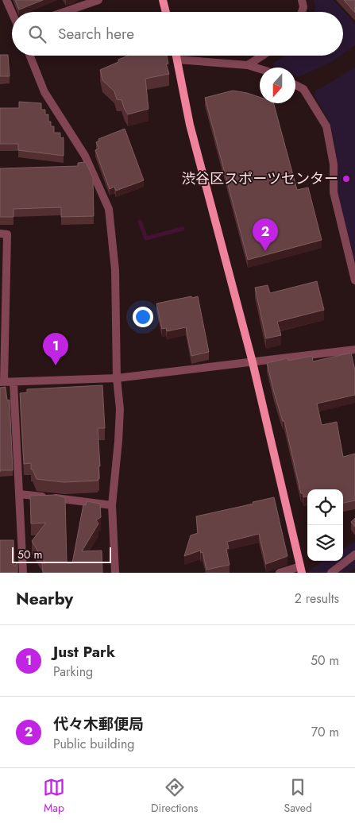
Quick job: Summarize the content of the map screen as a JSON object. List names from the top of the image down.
{
  "places": ["渋谷区スポーツセンター"],
  "scale_bar": "50 m",
  "north": "bottom",
  "page": {
    "search": "Search here",
    "pins": ["2", "1"],
    "scale": "50 m",
    "heading": ["Nearby", "2 results"],
    "list": [
      {
        "mark": "1",
        "name": "Just Park",
        "note": "Parking",
        "value": "50 m"
      },
      {
        "mark": "2",
        "name": "代々木郵便局",
        "note": "Public building",
        "value": "70 m"
      }
    ],
    "nav": ["Map", "Directions", "Saved"]
  }
}
